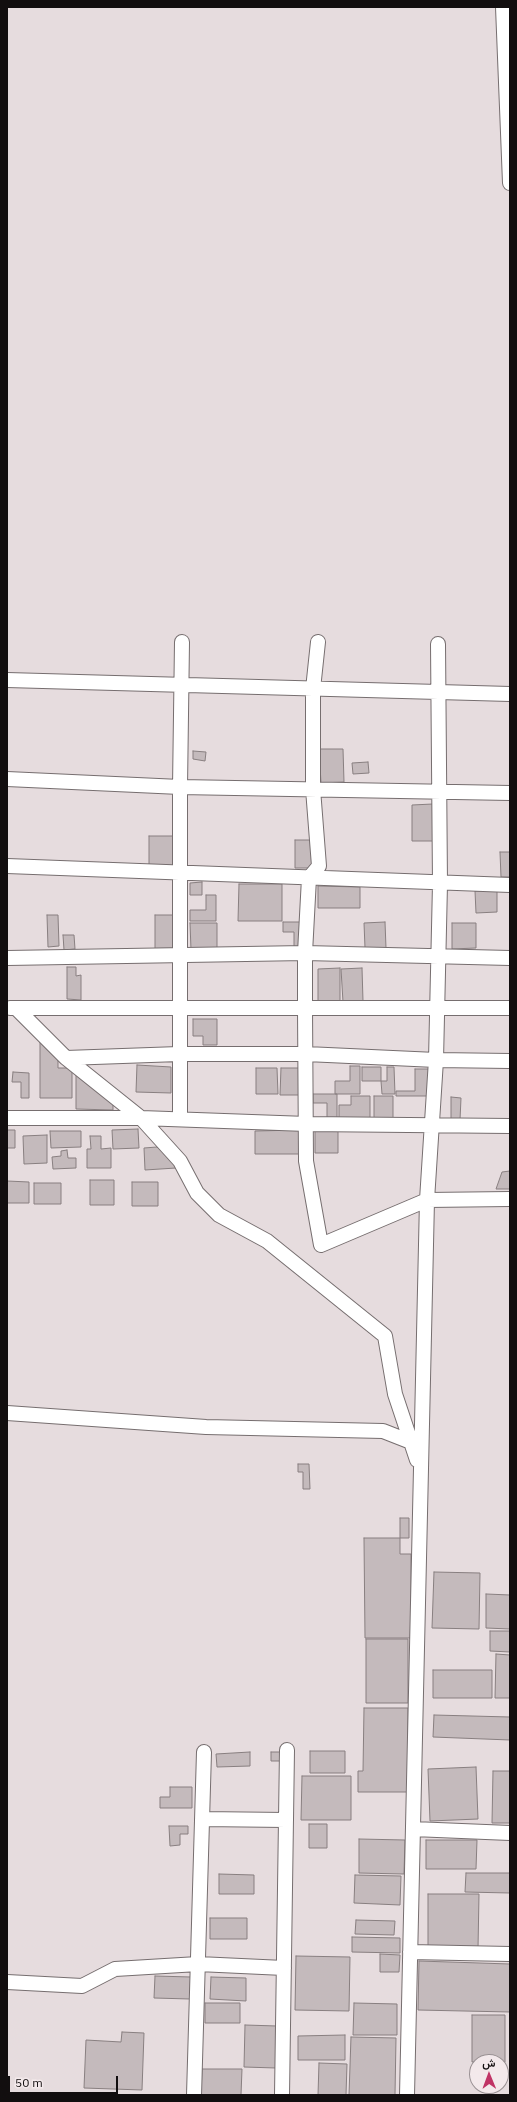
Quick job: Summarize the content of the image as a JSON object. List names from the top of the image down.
{
  "scale_bar": "50 m",
  "north": "top"
}
